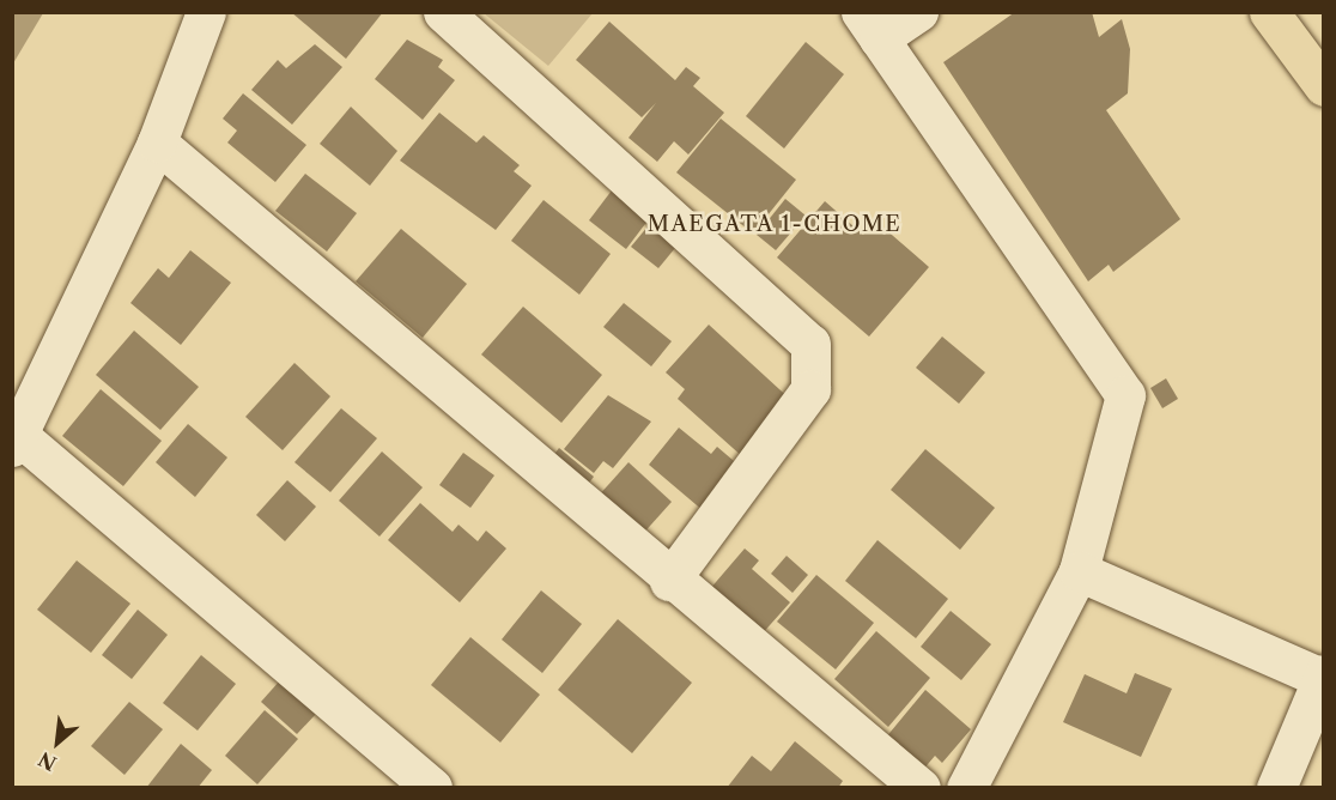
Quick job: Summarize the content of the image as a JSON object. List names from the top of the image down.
{
  "districts": ["MAEGATA 1-CHOME"],
  "north": "bottom left"
}
